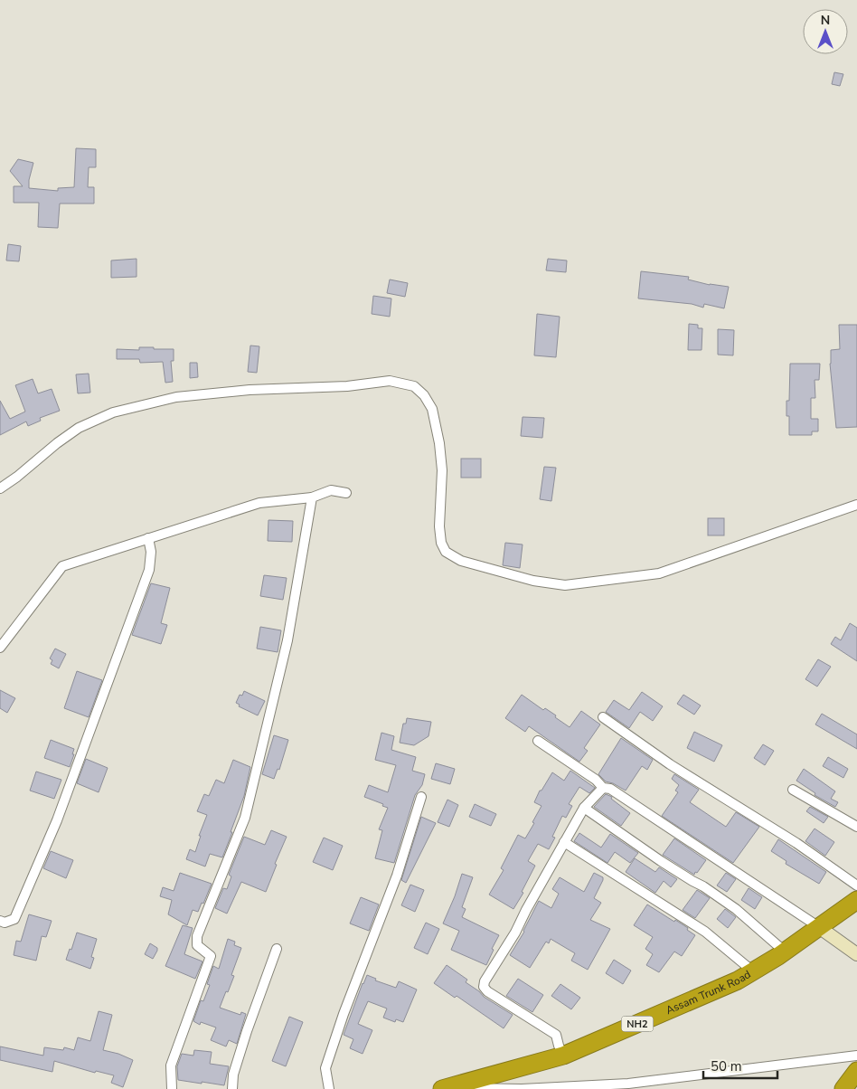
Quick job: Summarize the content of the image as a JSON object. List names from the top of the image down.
{
  "streets": {
    "highway": ["Assam Trunk Road", "NH2"]
  },
  "scale_bar": "50 m",
  "north": "top"
}
